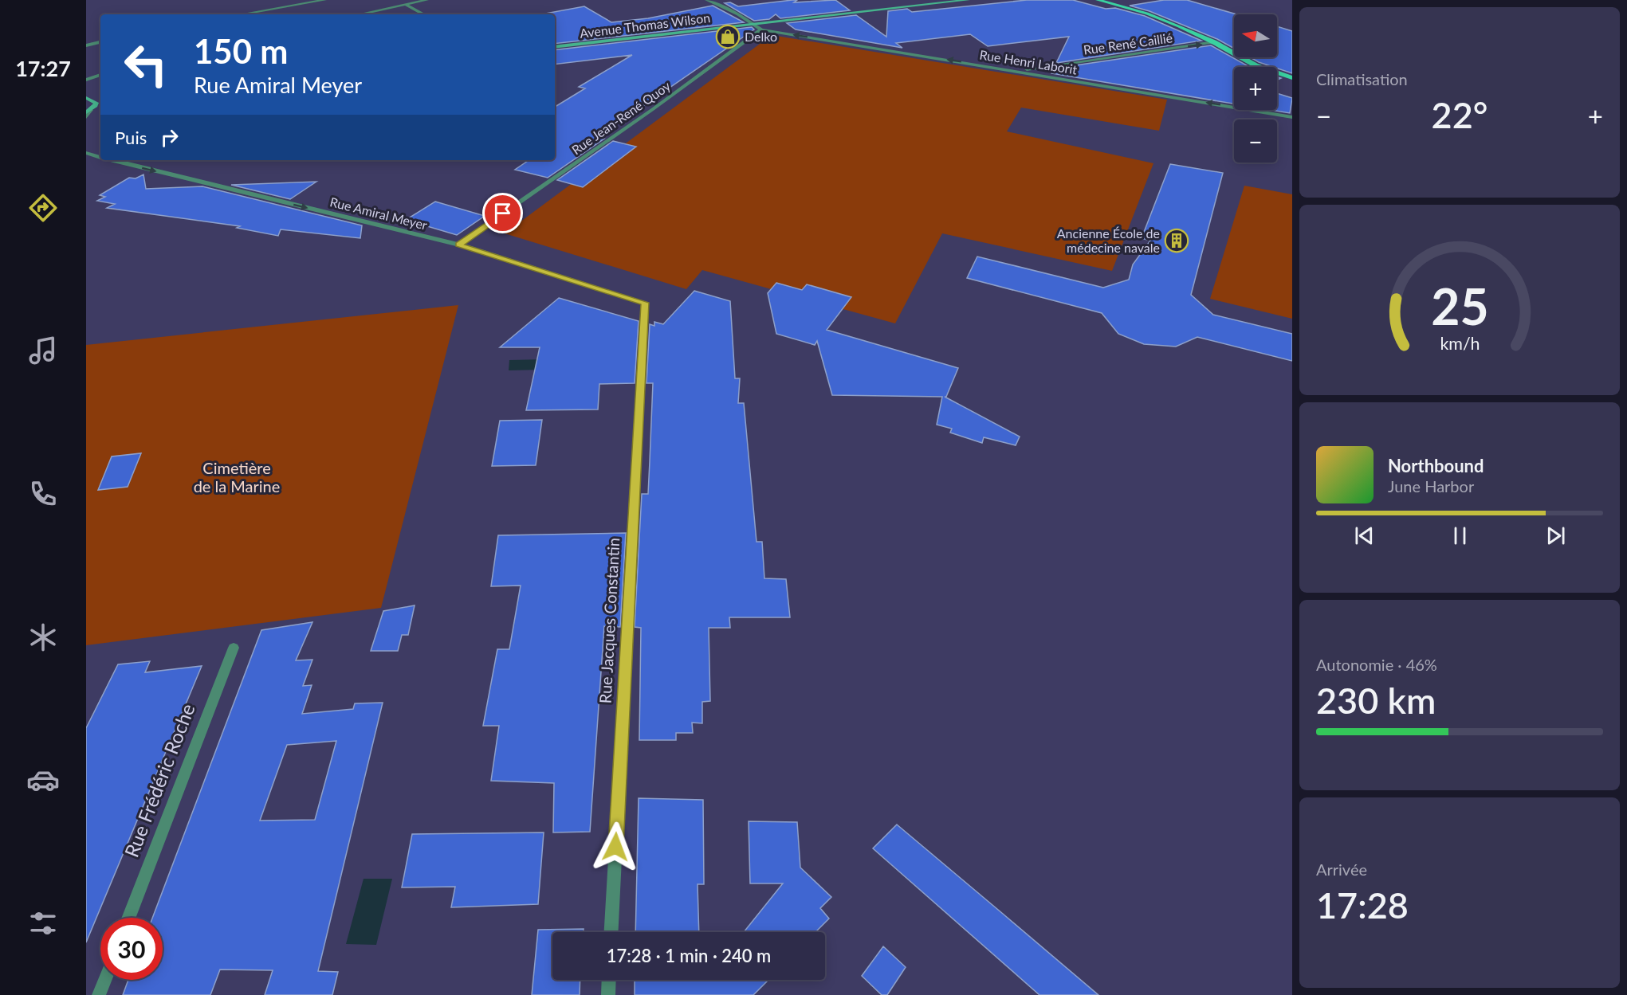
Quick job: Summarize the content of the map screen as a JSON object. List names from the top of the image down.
{
  "streets": {
    "street": [
      "Avenue Thomas Wilson",
      "Rue René Caillié",
      "Rue Henri Laborit",
      "Rue Jean-René Quoy",
      "Rue Amiral Meyer",
      "Rue Jacques Constantin",
      "Rue Frédéric Roche"
    ]
  },
  "crossings": [
    ["Rue René Caillié", "Rue Henri Laborit"],
    ["Rue Henri Laborit", "Rue Jean-René Quoy"],
    ["Rue Jean-René Quoy", "Rue Amiral Meyer"],
    ["Rue Amiral Meyer", "Rue Jacques Constantin"]
  ],
  "one_way": ["Rue René Caillié", "Rue Henri Laborit", "Rue Amiral Meyer"],
  "parks": ["Cimetière de la Marine"],
  "places": {
    "shop": ["Delko"],
    "building": ["Ancienne École de médecine navale"]
  },
  "north": "left",
  "page": {
    "tabs": "17:27",
    "tile": [
      "Climatisation",
      ["Autonomie · 46%", "230 km"],
      ["Arrivée", "17:28"]
    ],
    "map_buttons": ["+", "−"],
    "turn": ["150 m", "Rue Amiral Meyer"],
    "heat": ["−", "22°", "+"],
    "then": "Puis",
    "song": ["Northbound", "June Harbor"],
    "limit": "30",
    "trip": "17:28 · 1 min · 240 m",
    "gauge": ["25", "km/h"]
  }
}
